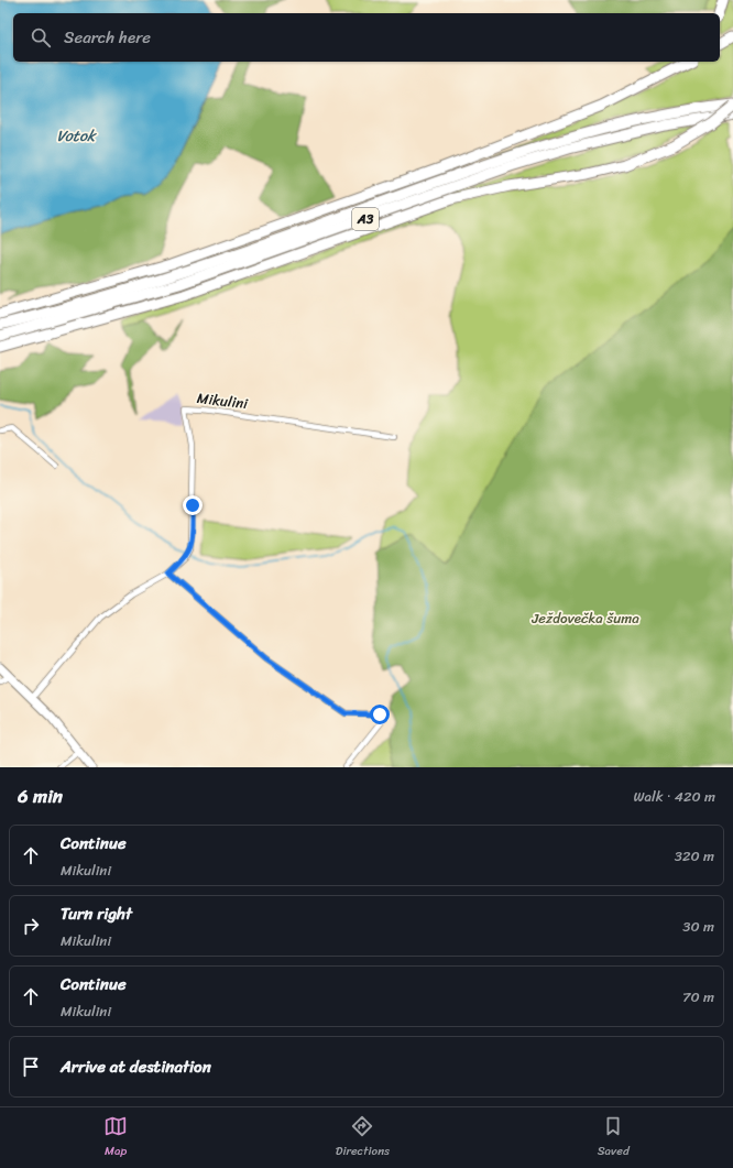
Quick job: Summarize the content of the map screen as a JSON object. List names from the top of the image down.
{
  "streets": {
    "highway": ["A3"],
    "street": ["Mikulini"]
  },
  "water": ["Votok"],
  "parks": ["Ježdovečka šuma"],
  "page": {
    "search": "Search here",
    "heading": ["6 min", "Walk · 420 m"],
    "list": [
      ["Continue", "Mikulini", "320 m"],
      ["Turn right", "Mikulini", "30 m"],
      ["Continue", "Mikulini", "70 m"],
      "Arrive at destination"
    ],
    "nav": ["Map", "Directions", "Saved"]
  }
}
